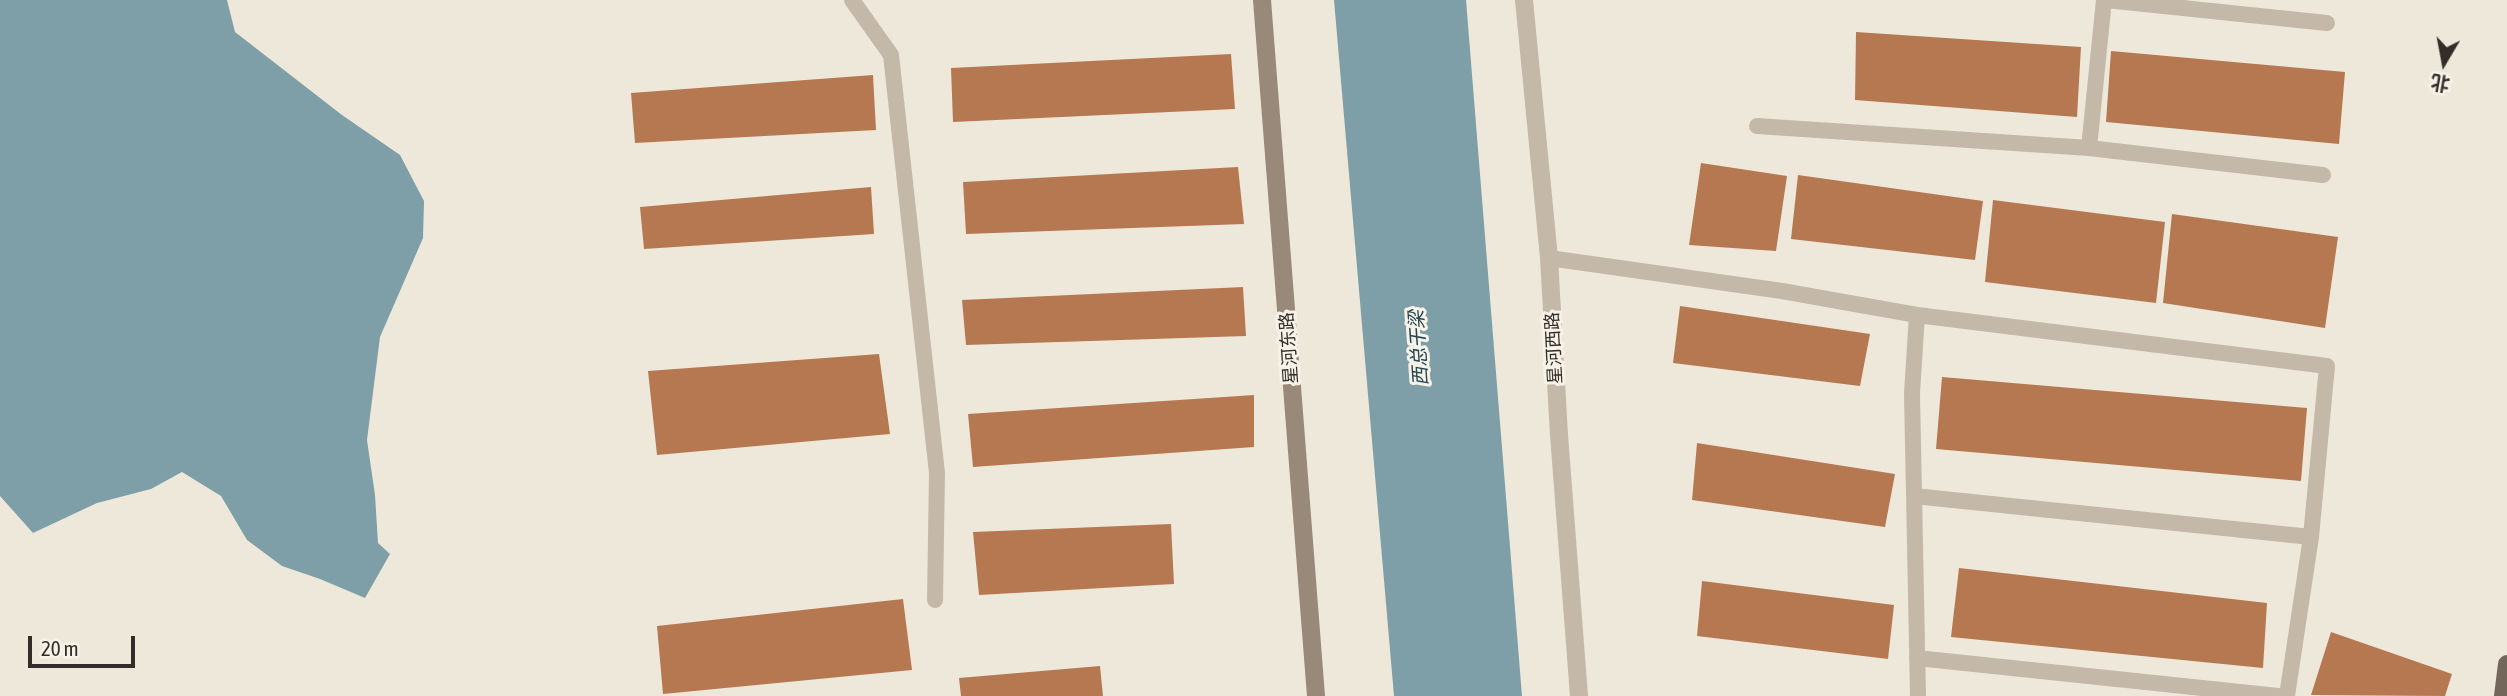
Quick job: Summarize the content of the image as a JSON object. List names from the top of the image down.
{
  "streets": {
    "main road": ["星河东路"],
    "street": ["星河西路"]
  },
  "water": ["西总干梁"],
  "scale_bar": "20 m",
  "north": "bottom"
}
